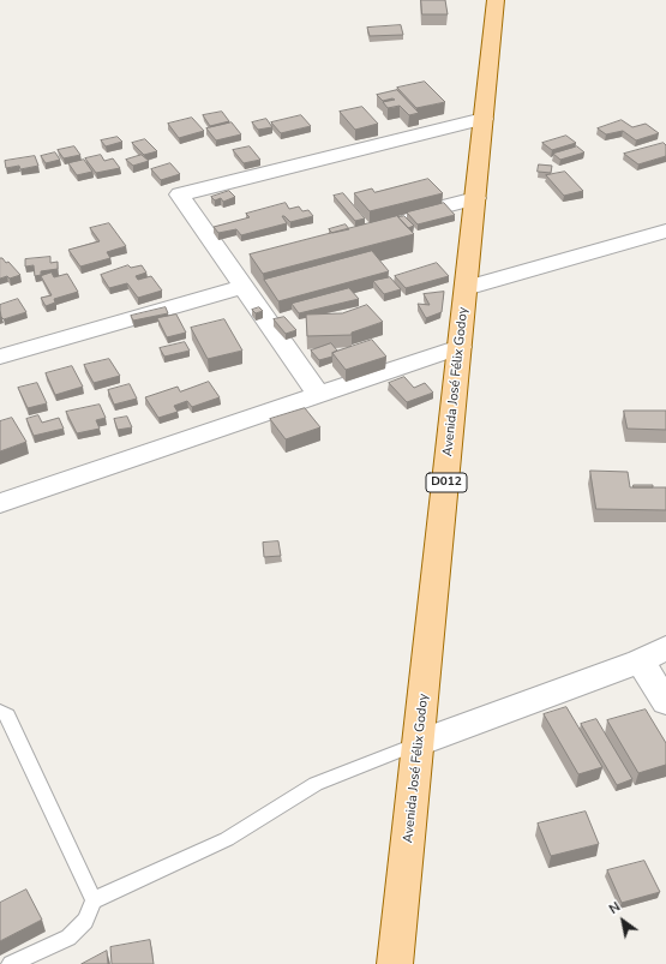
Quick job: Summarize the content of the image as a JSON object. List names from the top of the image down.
{
  "streets": {
    "main road": ["Avenida José Félix Godoy", "D012"]
  },
  "north": "top left"
}
